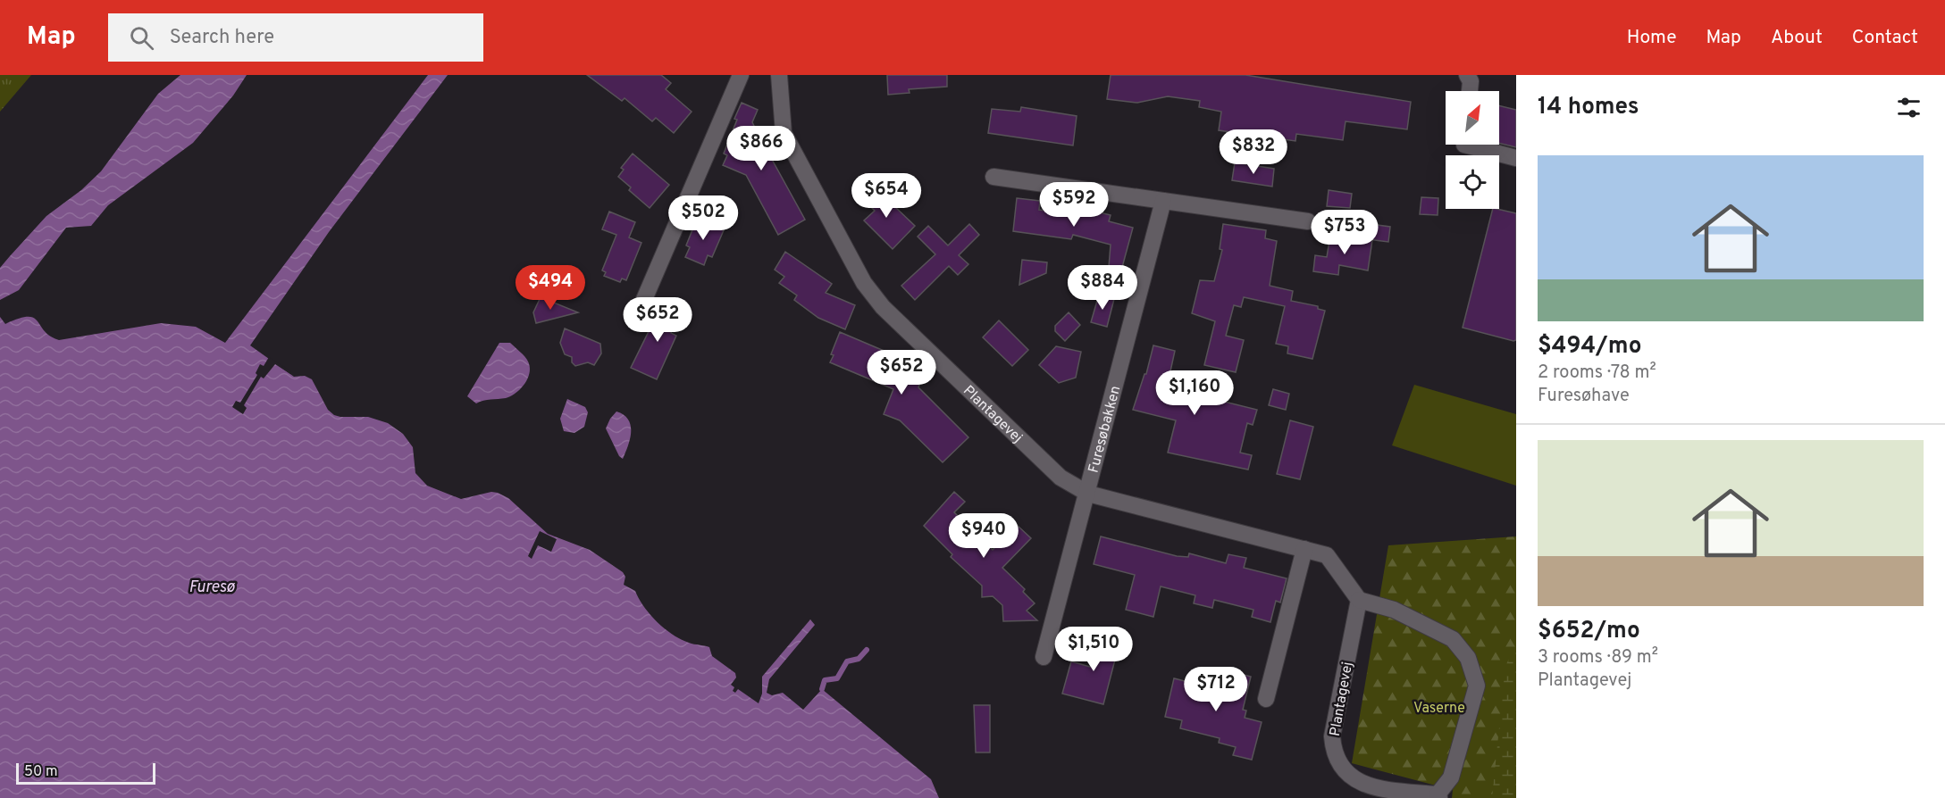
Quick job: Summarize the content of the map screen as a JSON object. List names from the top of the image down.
{
  "streets": {
    "street": ["Plantagevej", "Furesøbakken"]
  },
  "crossings": [
    ["Plantagevej", "Furesøbakken"]
  ],
  "water": ["Furesø"],
  "parks": ["Vaserne"],
  "scale_bar": "50 m",
  "north": "top right",
  "page": {
    "header": "Map",
    "search": "Search here",
    "nav": [
      "Home",
      "Map",
      "About",
      "Contact"
    ],
    "heading": "14 homes",
    "price": [
      "$866",
      "$832",
      "$654",
      "$592",
      "$502",
      "$753",
      "$494",
      "$884",
      "$652",
      "$652",
      "$1,160",
      "$940",
      "$1,510",
      "$712"
    ],
    "list": [
      {
        "name": "$494/mo",
        "note": "2 rooms · 78 m² · Furesøhave"
      },
      {
        "name": "$652/mo",
        "note": "3 rooms · 89 m² · Plantagevej"
      }
    ],
    "scale": "50 m"
  }
}
